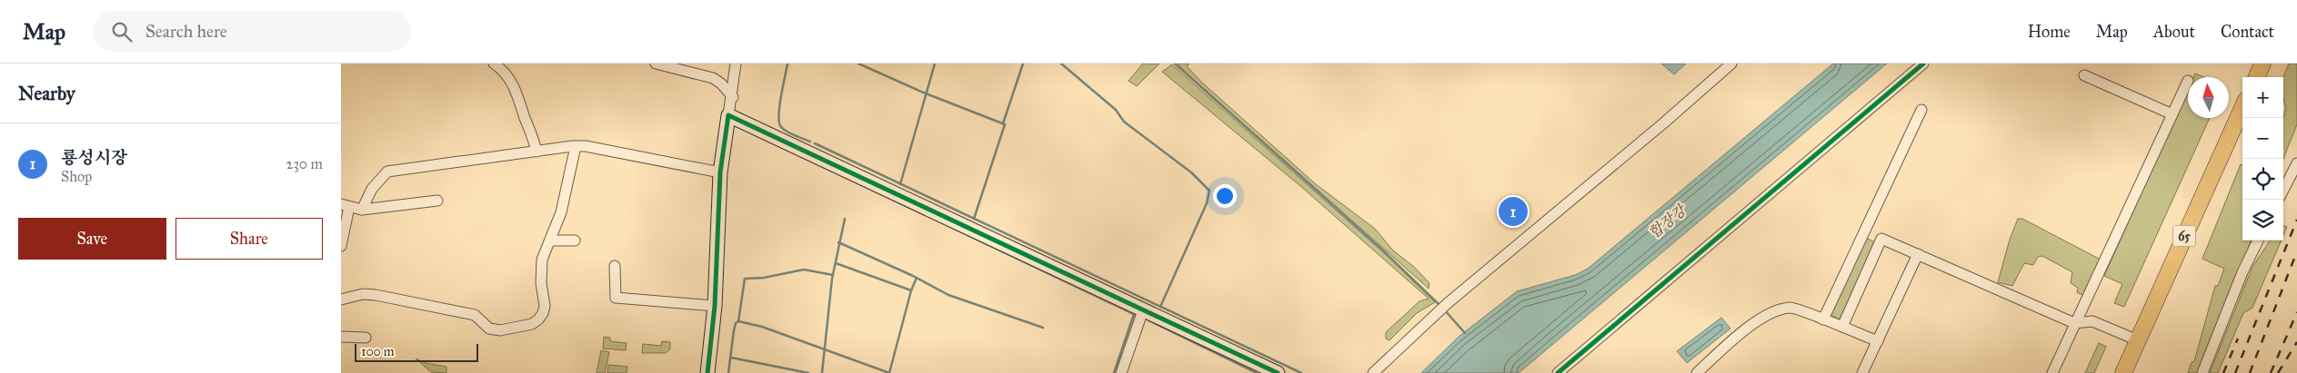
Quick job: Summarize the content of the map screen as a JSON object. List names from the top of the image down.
{
  "streets": {
    "main road": ["65"]
  },
  "water": ["합장강"],
  "scale_bar": "100 m",
  "north": "top",
  "page": {
    "header": "Map",
    "search": "Search here",
    "nav": [
      "Home",
      "Map",
      "About",
      "Contact"
    ],
    "heading": "Nearby",
    "map_buttons": ["+", "−"],
    "list": [
      {
        "mark": "1",
        "name": "룡성시장",
        "note": "Shop",
        "value": "230 m"
      }
    ],
    "pins": "1",
    "buttons": ["Save", "Share"],
    "scale": "100 m"
  }
}
